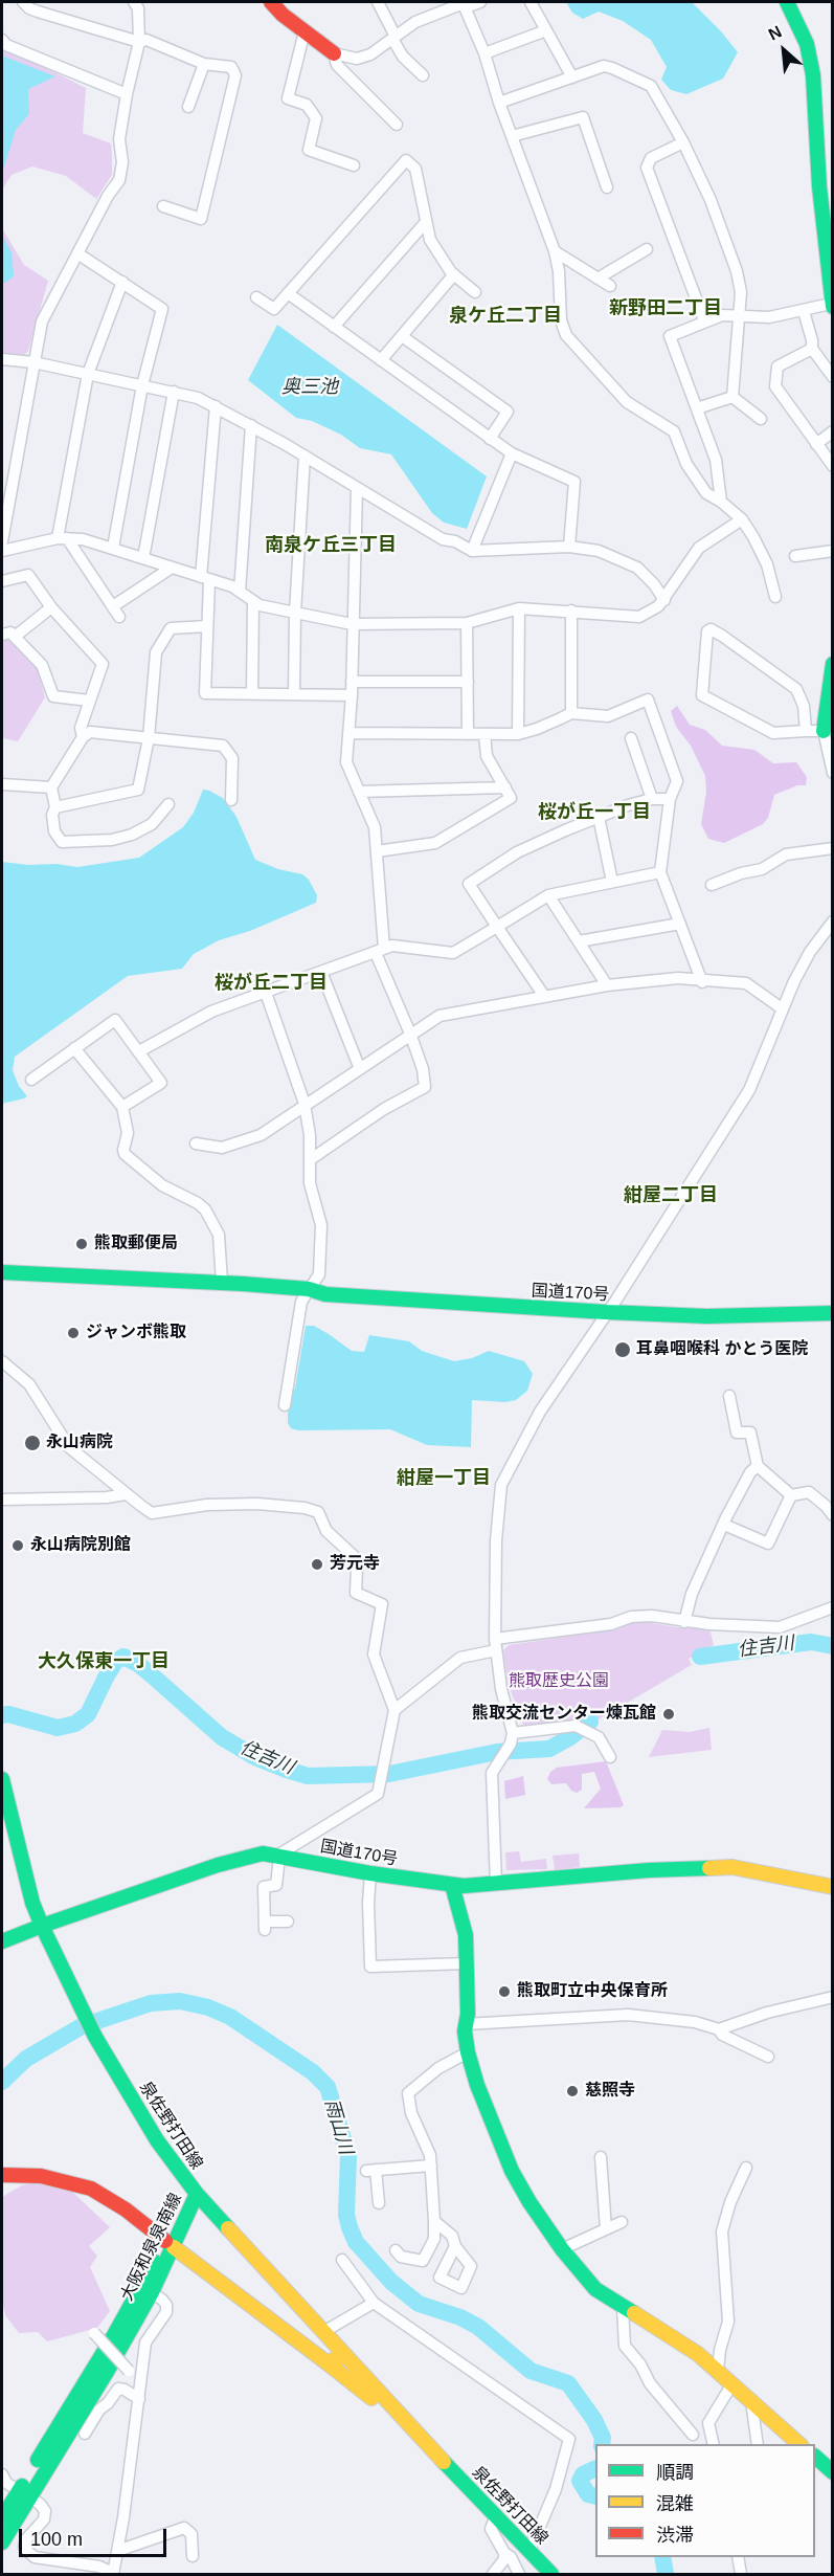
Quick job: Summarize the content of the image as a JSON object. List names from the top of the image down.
{
  "streets": {
    "main road": ["国道170号", "泉佐野打田線", "大阪和泉泉南線"]
  },
  "crossings": [
    ["国道170号", "泉佐野打田線"],
    ["泉佐野打田線", "大阪和泉泉南線"]
  ],
  "districts": [
    "新野田二丁目",
    "泉ケ丘二丁目",
    "南泉ケ丘三丁目",
    "桜が丘一丁目",
    "桜が丘二丁目",
    "紺屋二丁目",
    "紺屋一丁目",
    "大久保東一丁目"
  ],
  "water": ["奥三池", "住吉川", "雨山川"],
  "parks": ["熊取歴史公園"],
  "places": [
    "熊取郵便局",
    "ジャンボ熊取",
    "耳鼻咽喉科 かとう医院",
    "永山病院",
    "永山病院別館",
    "芳元寺",
    "熊取交流センター煉瓦館",
    "熊取町立中央保育所",
    "慈照寺"
  ],
  "legend": ["順調", "混雑", "渋滞"],
  "scale_bar": "100 m",
  "north": "top left"
}
